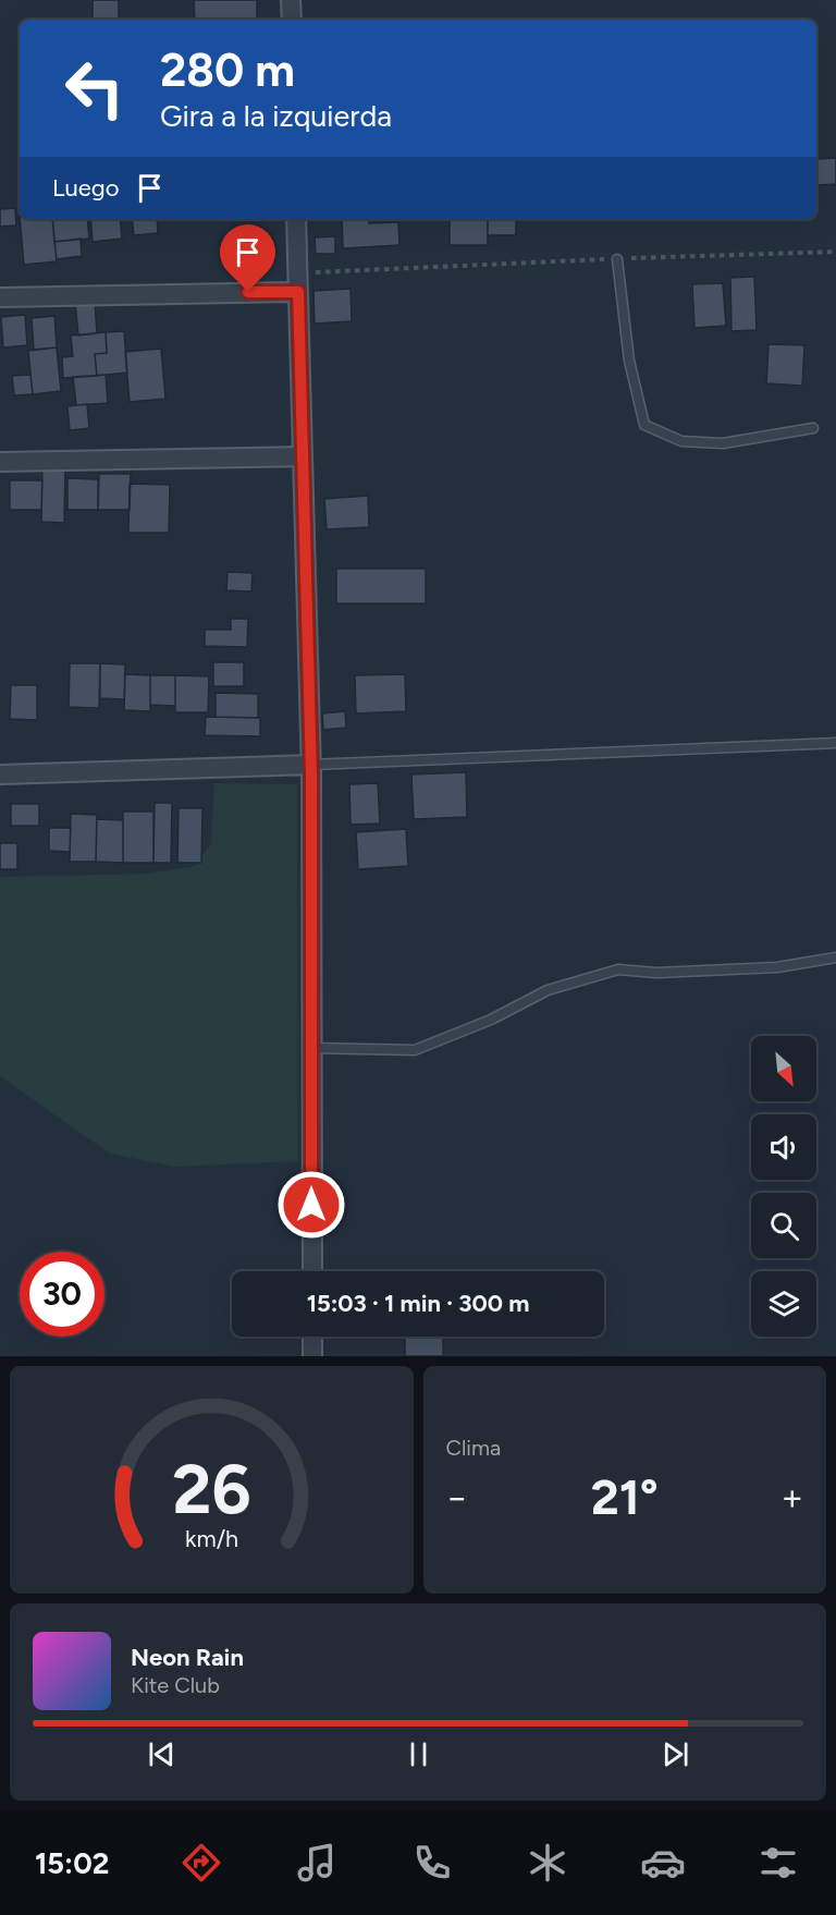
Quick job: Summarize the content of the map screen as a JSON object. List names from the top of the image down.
{
  "north": "bottom right",
  "page": {
    "turn": ["280 m", "Gira a la izquierda"],
    "then": "Luego",
    "limit": "30",
    "trip": "15:03 · 1 min · 300 m",
    "tile": "Clima",
    "heat": ["−", "21°", "+"],
    "song": ["Neon Rain", "Kite Club"],
    "tabs": "15:02",
    "gauge": ["26", "km/h"]
  }
}
